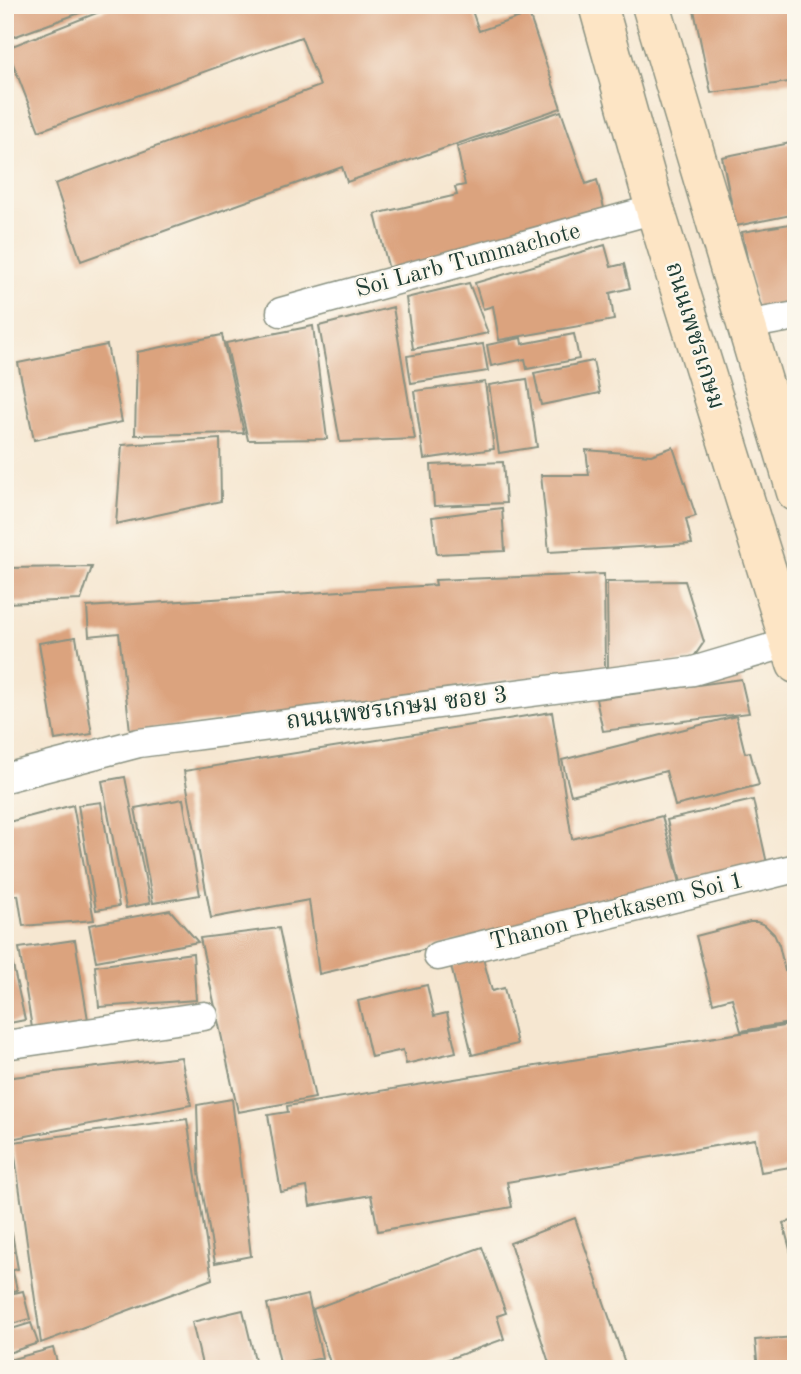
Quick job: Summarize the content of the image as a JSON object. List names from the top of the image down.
{
  "streets": {
    "main road": ["ถนนเพชรเกษม"],
    "street": ["Soi Larb Tummachote", "ถนนเพชรเกษม ซอย 3", "Thanon Phetkasem Soi 1"]
  },
  "crossings": [
    ["Soi Larb Tummachote", "ถนนเพชรเกษม"],
    ["ถนนเพชรเกษม", "ถนนเพชรเกษม ซอย 3"]
  ]
}
